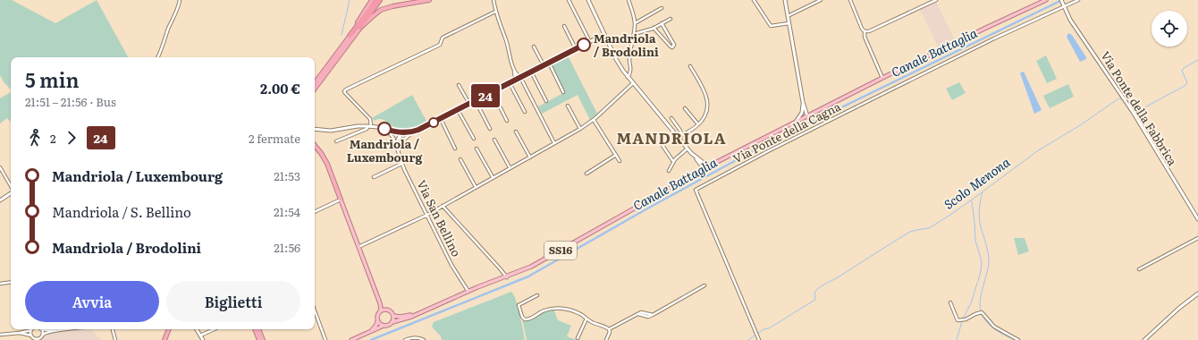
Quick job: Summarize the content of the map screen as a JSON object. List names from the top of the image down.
{
  "streets": {
    "main road": ["SS16"],
    "street": ["Via Ponte della Fabbrica", "Via Ponte della Cagna", "Via San Bellino"]
  },
  "crossings": [
    ["Via Ponte della Fabbrica", "Via Ponte della Cagna"],
    ["Via San Bellino", "SS16"]
  ],
  "districts": ["MANDRIOLA"],
  "water": ["Canale Battaglia", "Scolo Menona"],
  "places": ["Mandriola / Brodolini", "Mandriola / Luxembourg"],
  "lines": ["bus line 24"],
  "page": {
    "on_map": "24",
    "heading": ["5 min", "21:51 – 21:56 · Bus", "2.00 €"],
    "legs": ["2", "24", "2 fermate"],
    "list": [
      {
        "name": "Mandriola / Luxembourg",
        "value": "21:53"
      },
      {
        "name": "Mandriola / S. Bellino",
        "value": "21:54"
      },
      {
        "name": "Mandriola / Brodolini",
        "value": "21:56"
      }
    ],
    "buttons": ["Avvia", "Biglietti"]
  }
}
